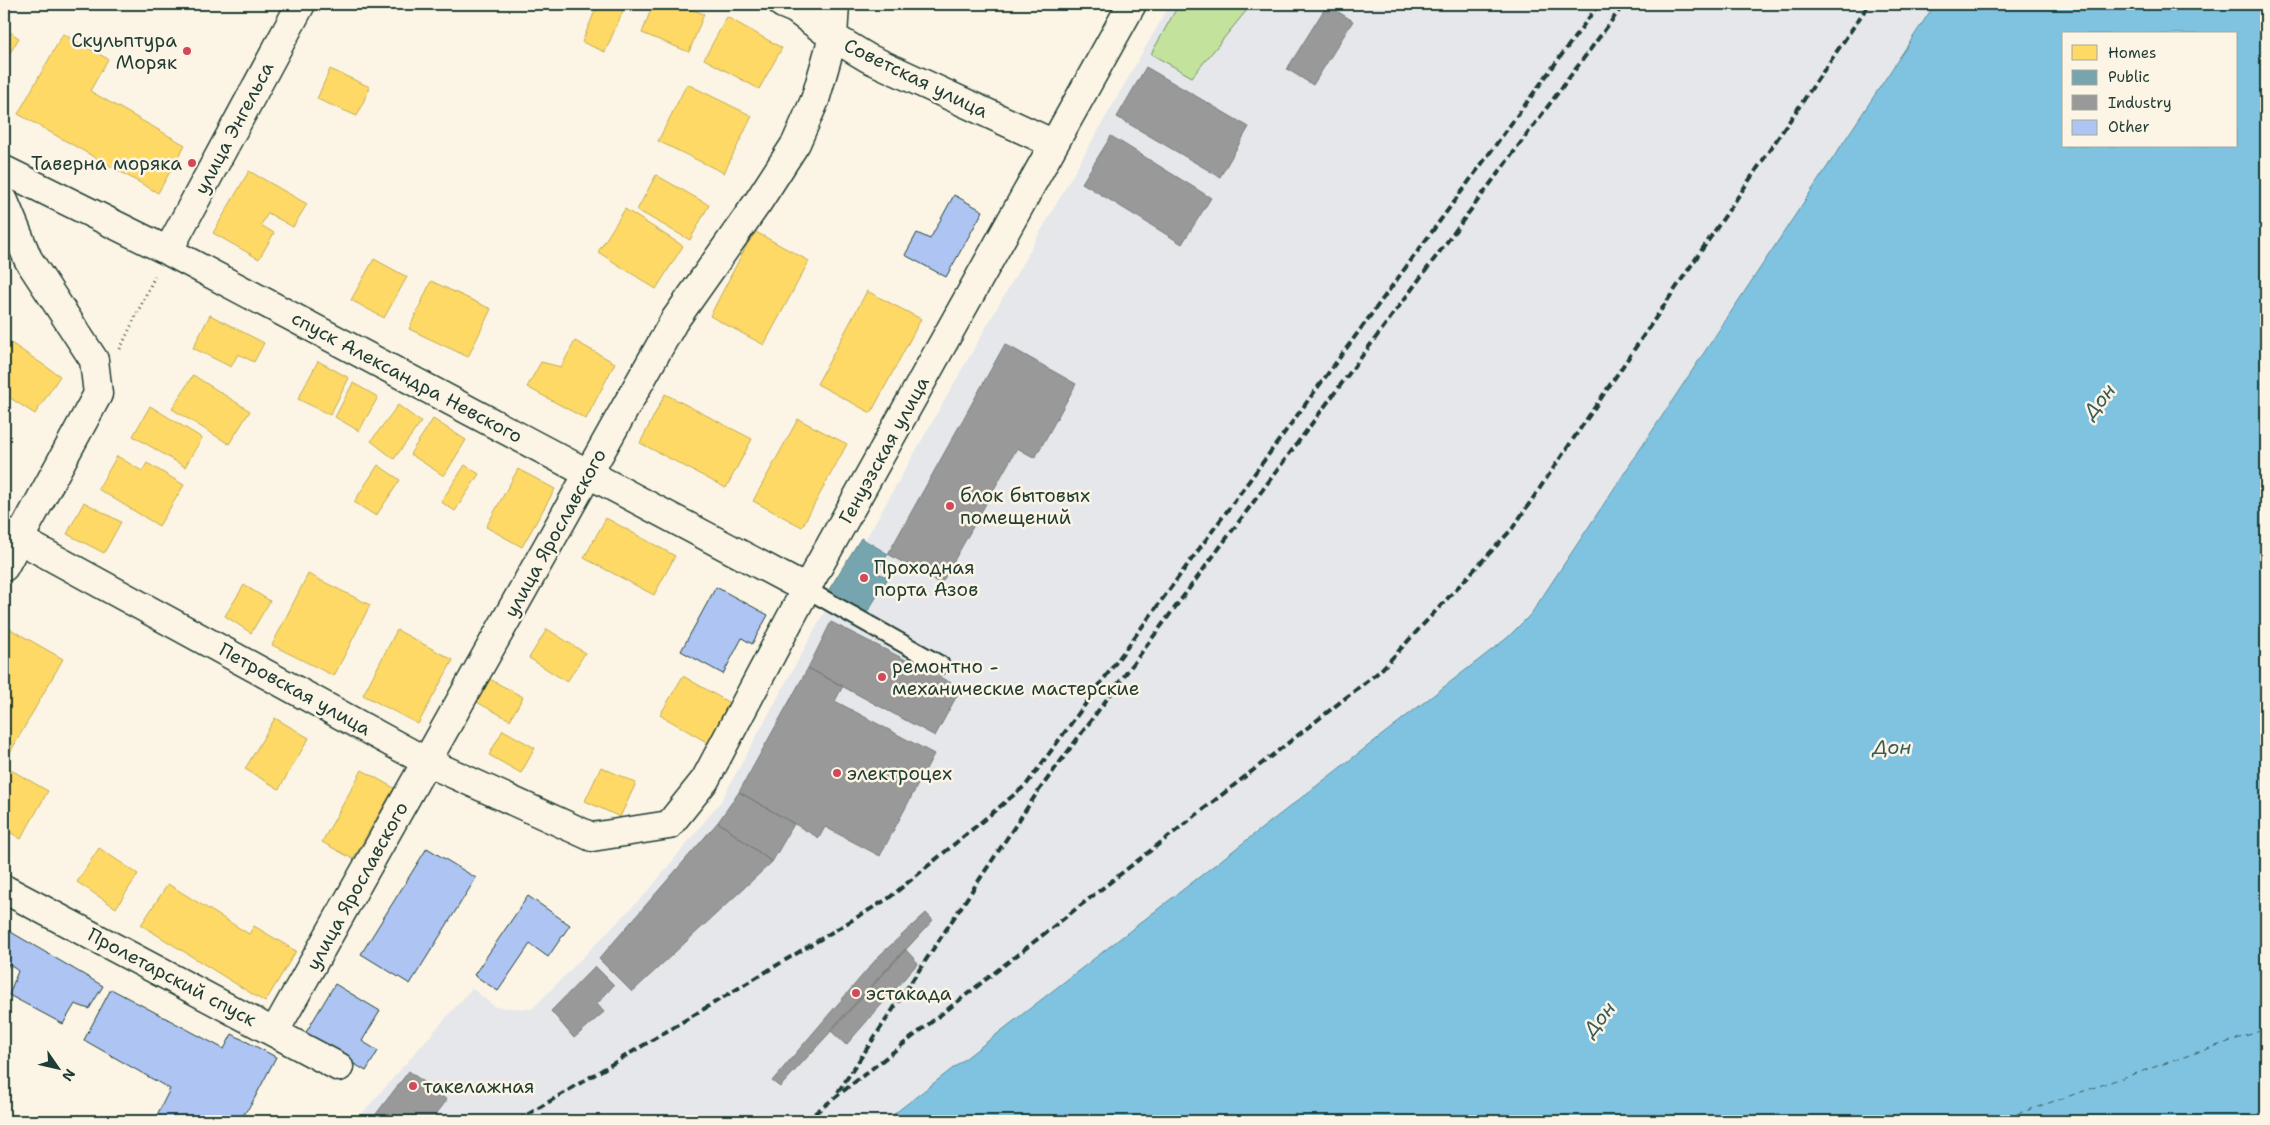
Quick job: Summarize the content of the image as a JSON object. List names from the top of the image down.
{
  "streets": {
    "street": [
      "Советская улица",
      "улица Энгельса",
      "спуск Александра Невского",
      "Генуэзская улица",
      "улица Ярославского",
      "Петровская улица",
      "Пролетарский спуск"
    ]
  },
  "crossings": [
    ["Советская улица", "Генуэзская улица"],
    ["Советская улица", "улица Ярославского"],
    ["улица Энгельса", "спуск Александра Невского"],
    ["спуск Александра Невского", "Генуэзская улица"],
    ["спуск Александра Невского", "улица Ярославского"],
    ["Генуэзская улица", "Петровская улица"],
    ["улица Ярославского", "Петровская улица"],
    ["улица Ярославского", "Пролетарский спуск"]
  ],
  "water": ["Дон"],
  "places": [
    "Скульптура Моряк",
    "Таверна моряка",
    "блок бытовых помещений",
    "Проходная порта Азов",
    "ремонтно - механические мастерские",
    "электроцех",
    "эстакада",
    "такелажная"
  ],
  "legend": [
    "Homes",
    "Public",
    "Industry",
    "Other"
  ],
  "north": "bottom right"
}
